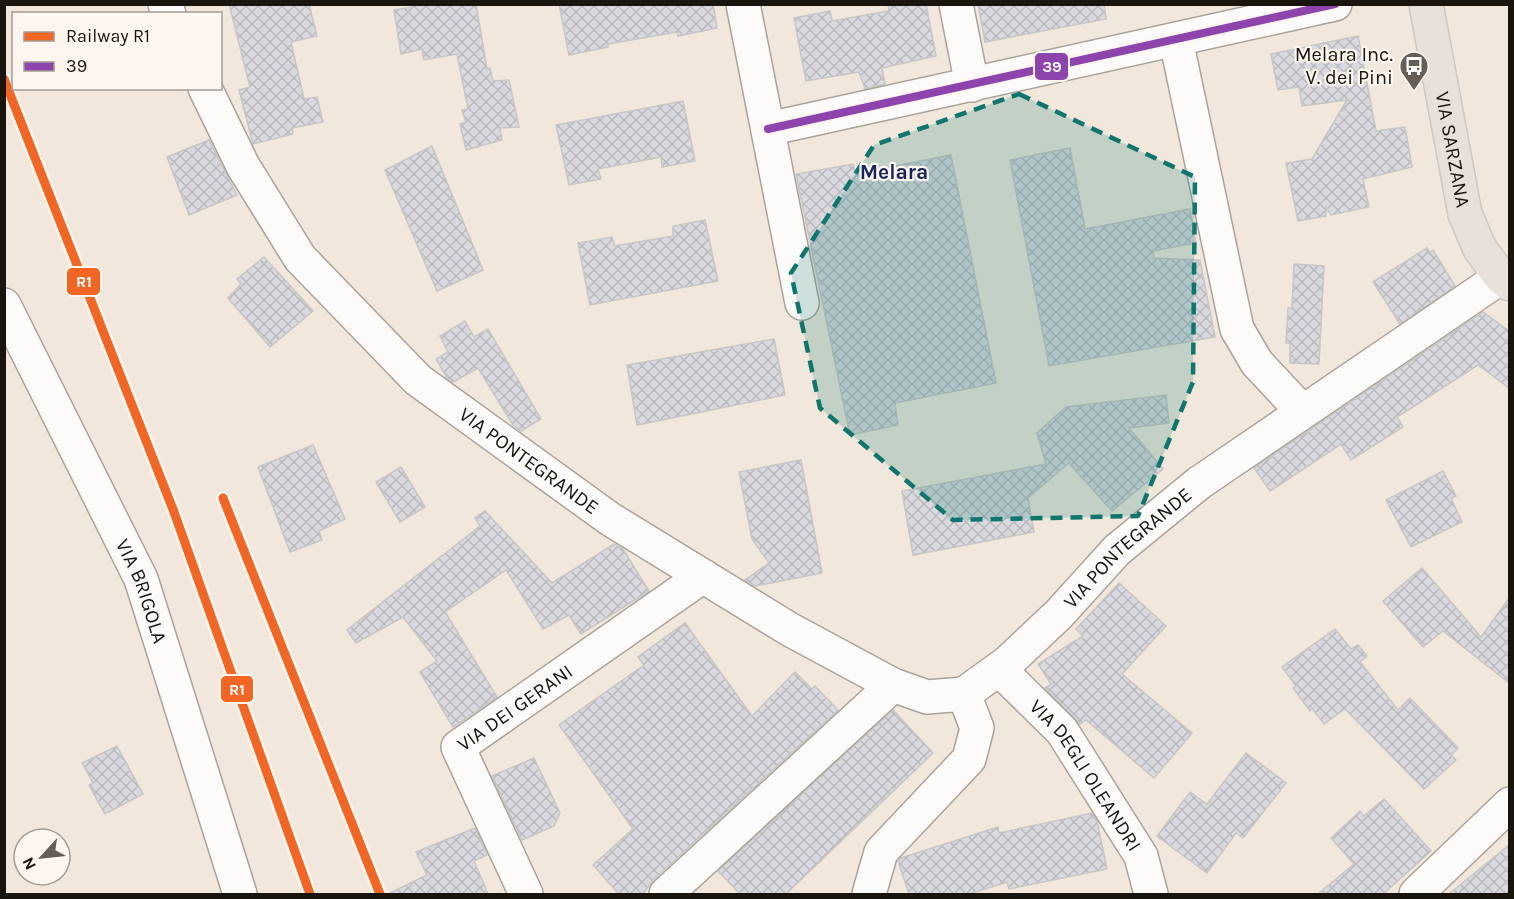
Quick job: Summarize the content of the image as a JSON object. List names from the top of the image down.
{
  "streets": {
    "main road": ["VIA SARZANA"],
    "street": [
      "VIA PONTEGRANDE",
      "VIA BRIGOLA",
      "VIA DEI GERANI",
      "VIA DEGLI OLEANDRI"
    ]
  },
  "crossings": [
    ["VIA SARZANA", "VIA PONTEGRANDE"],
    ["VIA PONTEGRANDE", "VIA DEI GERANI"],
    ["VIA PONTEGRANDE", "VIA DEGLI OLEANDRI"]
  ],
  "districts": ["Melara"],
  "places": {
    "bus stop": ["Melara Inc. V. dei Pini"]
  },
  "lines": ["transit line 39", "rail line R1"],
  "legend": ["Railway R1", "39"],
  "north": "bottom left"
}
